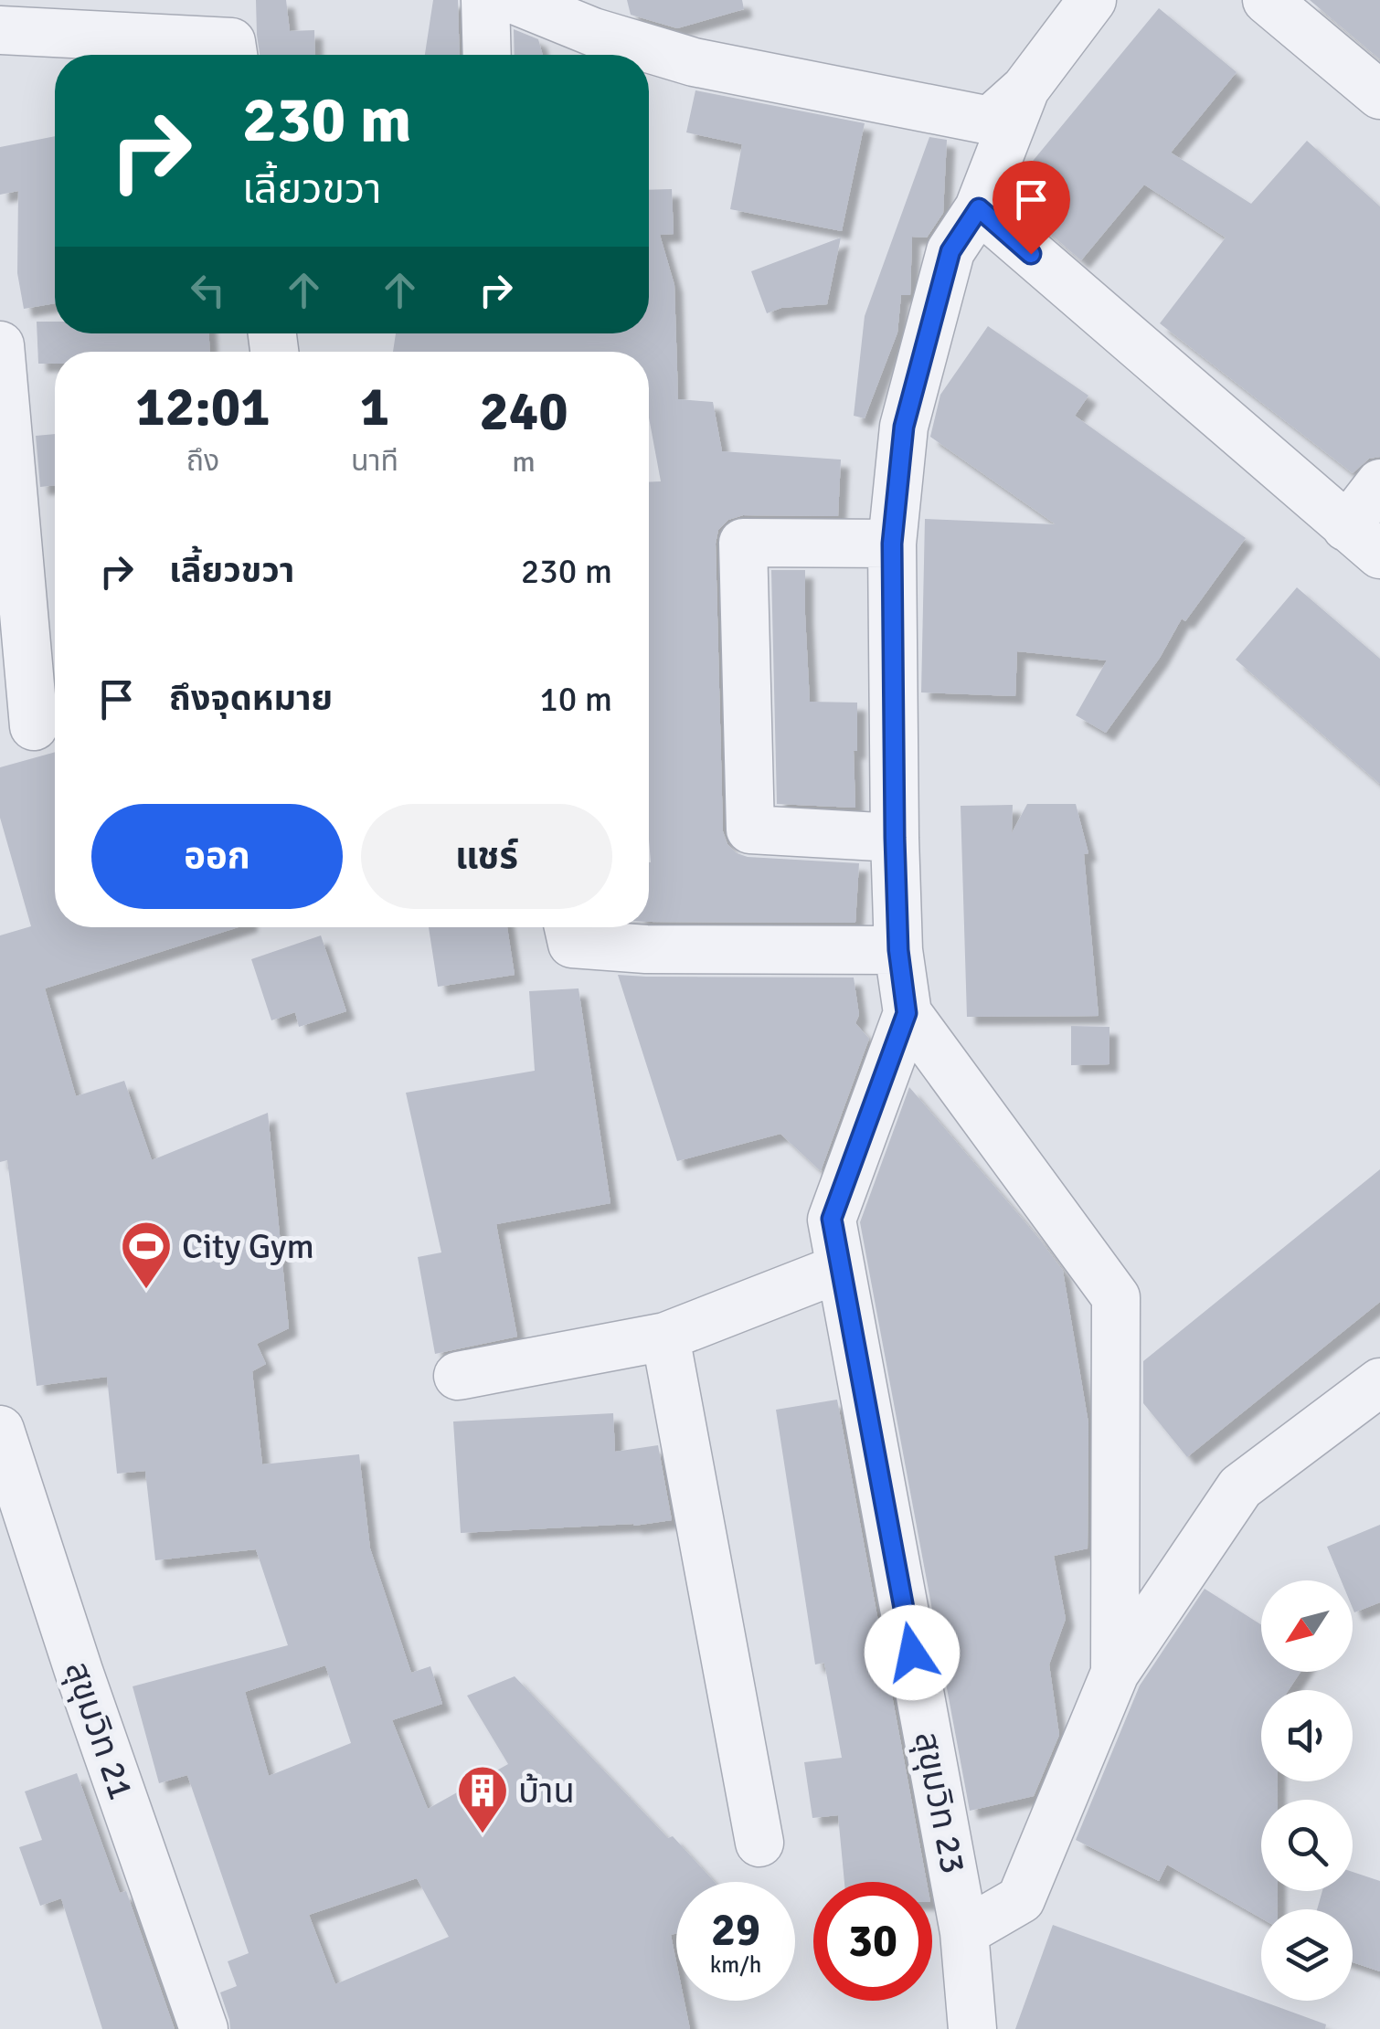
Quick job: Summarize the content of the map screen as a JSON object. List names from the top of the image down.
{
  "streets": {
    "street": ["สุขุมวิท 21", "สุขุมวิท 23"]
  },
  "places": {
    "sports": ["City Gym"],
    "building": ["บ้าน"]
  },
  "north": "bottom left",
  "page": {
    "turn": ["230 m", "เลี้ยวขวา"],
    "eta": [
      "12:01",
      "ถึง",
      "1",
      "นาที",
      "240",
      "m"
    ],
    "list": [
      {
        "name": "เลี้ยวขวา",
        "value": "230 m"
      },
      {
        "name": "ถึงจุดหมาย",
        "value": "10 m"
      }
    ],
    "buttons": ["ออก", "แชร์"],
    "speed": "29 km/h",
    "limit": "30"
  }
}
